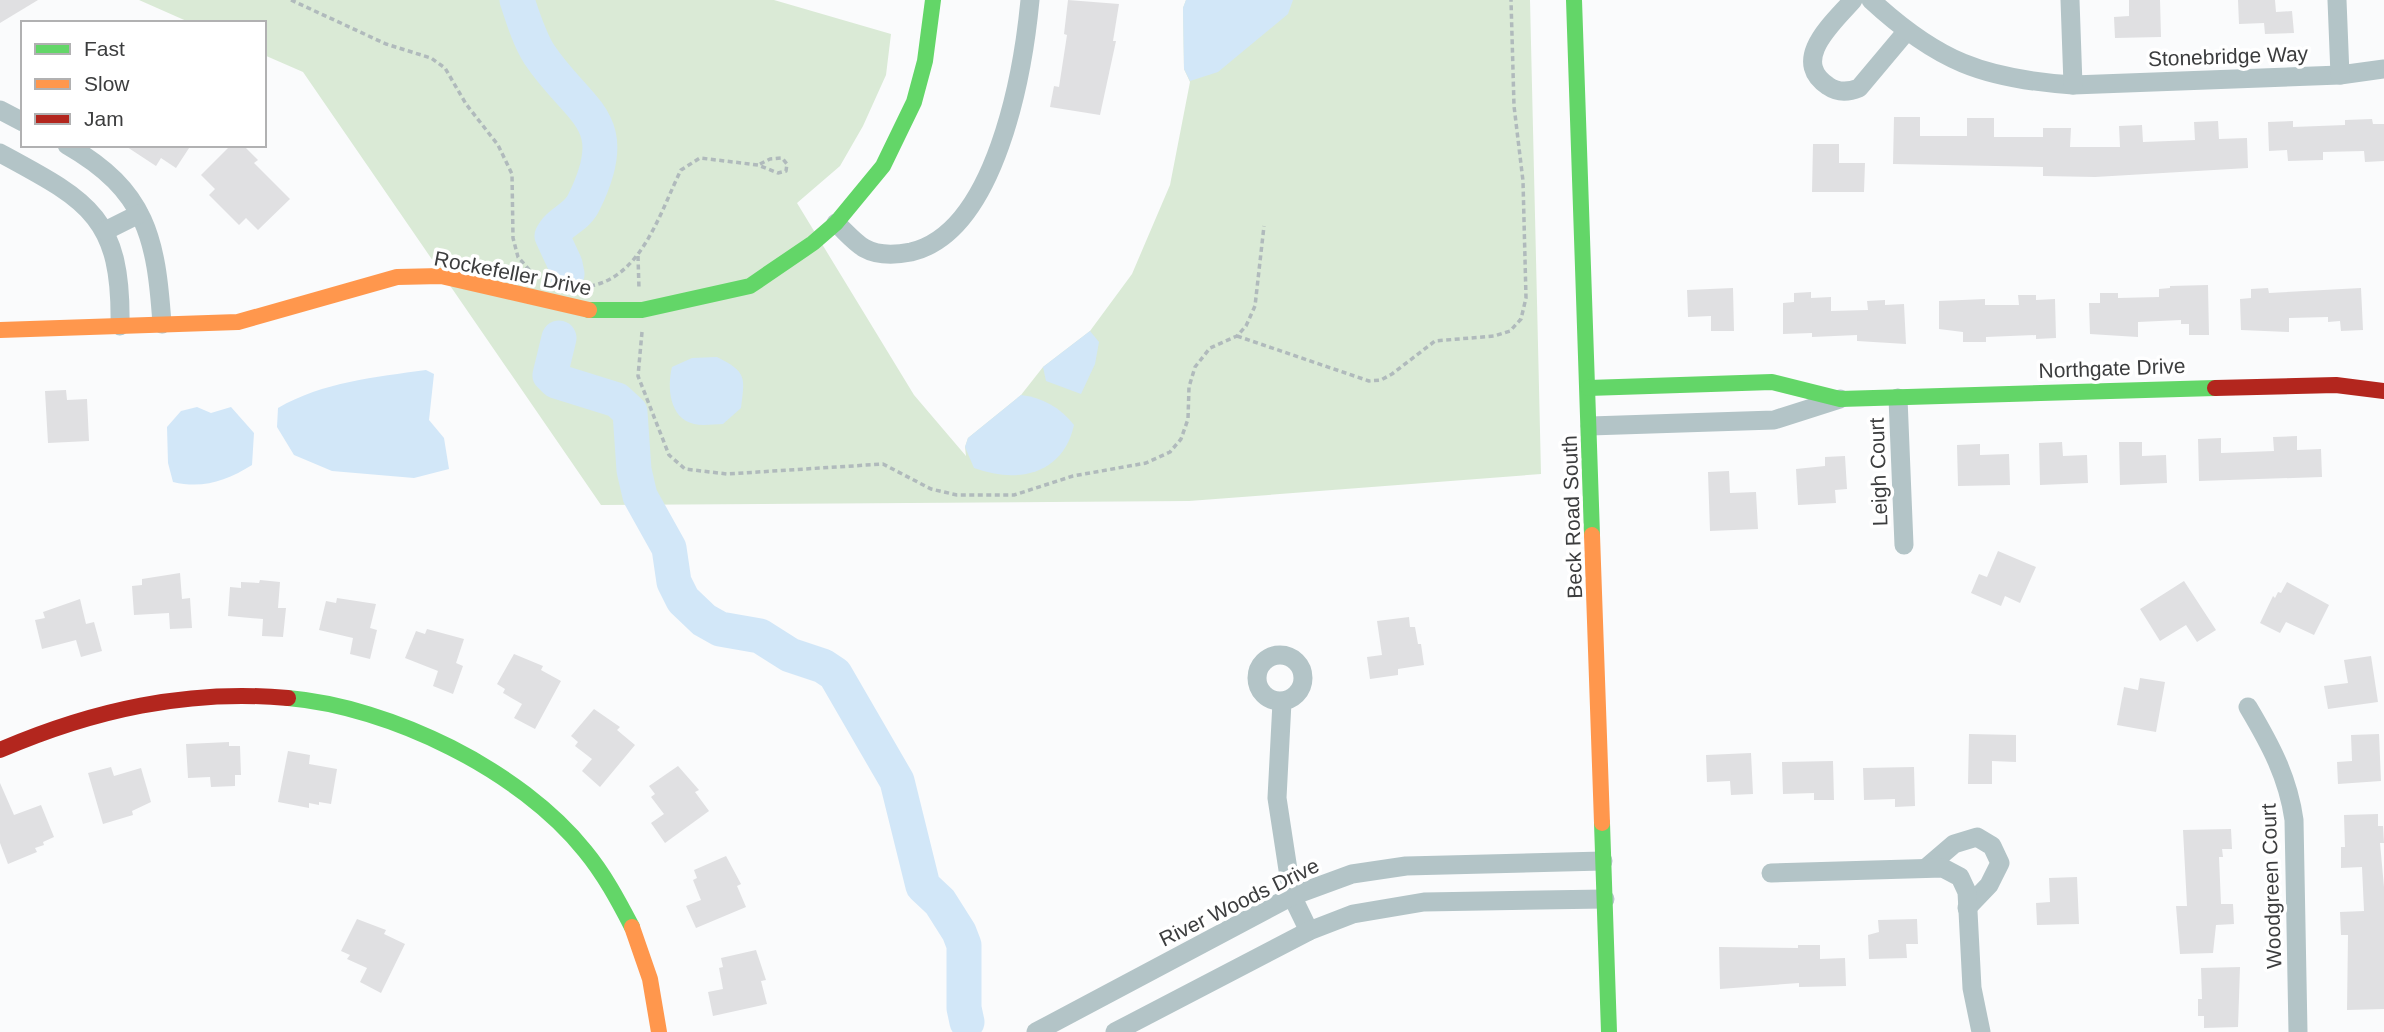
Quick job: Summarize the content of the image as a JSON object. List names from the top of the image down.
{
  "streets": {
    "street": [
      "Stonebridge Way",
      "Rockefeller Drive",
      "Northgate Drive",
      "Leigh Court",
      "Beck Road South",
      "Woodgreen Court",
      "River Woods Drive"
    ]
  },
  "crossings": [
    ["Northgate Drive", "Leigh Court"],
    ["Northgate Drive", "Beck Road South"],
    ["Beck Road South", "River Woods Drive"]
  ],
  "legend": ["Fast", "Slow", "Jam"]
}
